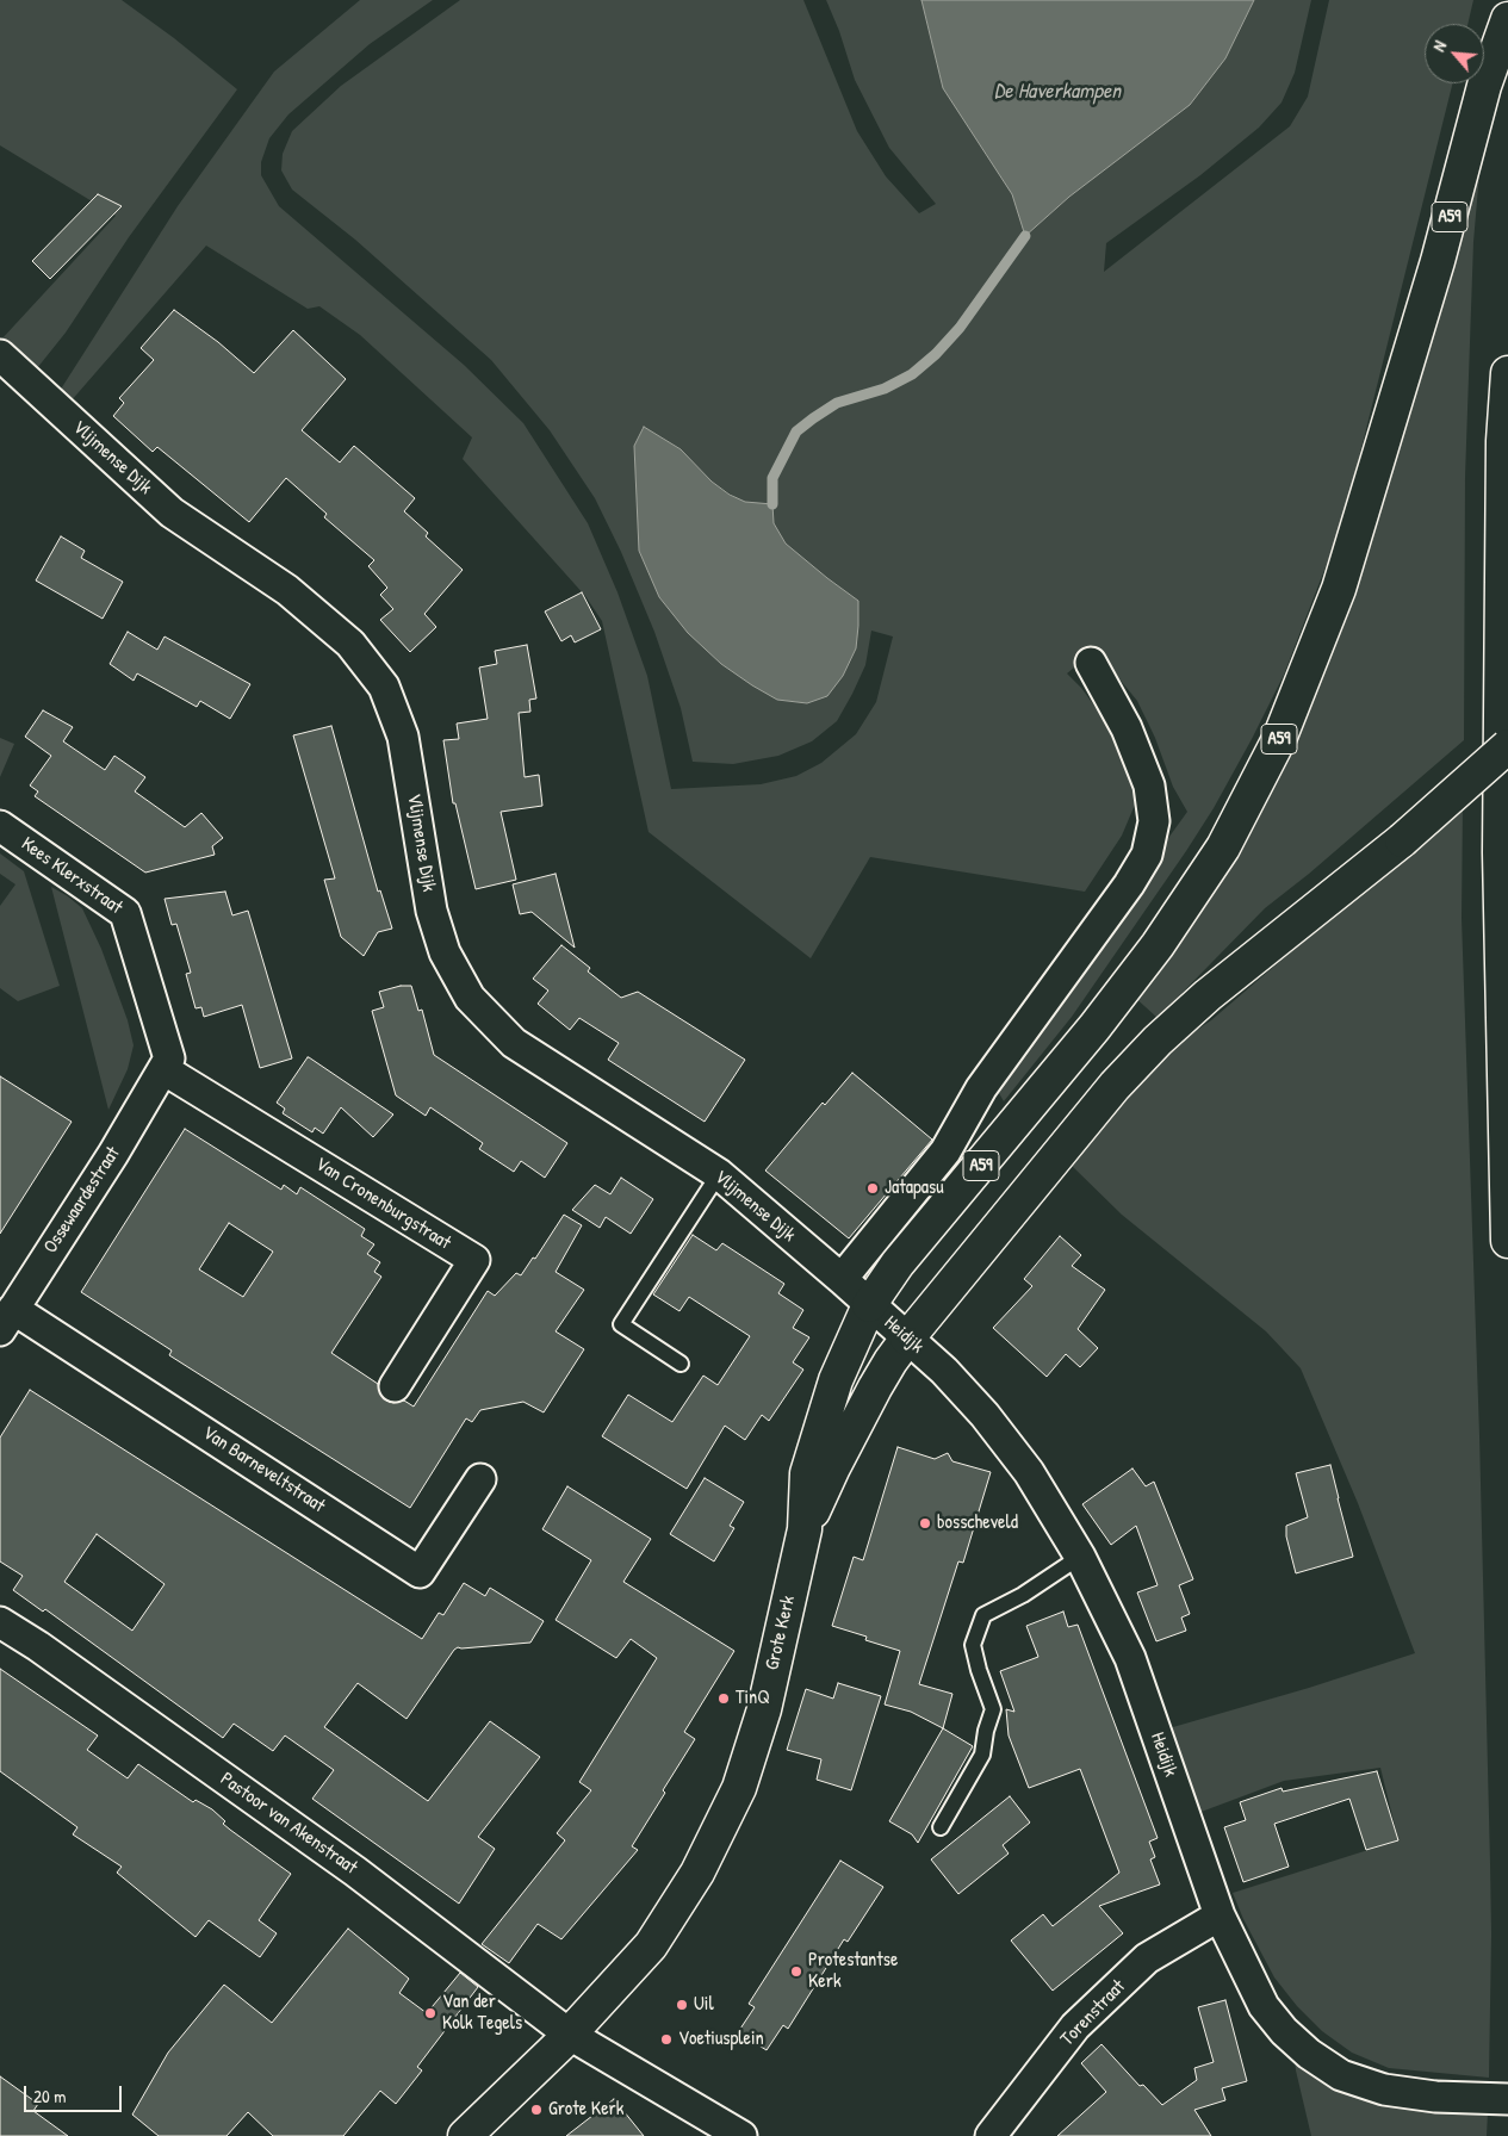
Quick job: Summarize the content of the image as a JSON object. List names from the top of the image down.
{
  "streets": {
    "main road": ["A59", "Grote Kerk"],
    "street": [
      "Vlijmense Dijk",
      "Kees Klerxstraat",
      "Ossewaardestraat",
      "Van Cronenburgstraat",
      "Heidijk",
      "Van Barneveltstraat",
      "Pastoor van Akenstraat",
      "Torenstraat"
    ]
  },
  "crossings": [
    ["A59", "Vlijmense Dijk"],
    ["A59", "Heidijk"],
    ["A59", "Grote Kerk"],
    ["Vlijmense Dijk", "Heidijk"],
    ["Vlijmense Dijk", "Grote Kerk"],
    ["Kees Klerxstraat", "Ossewaardestraat"],
    ["Kees Klerxstraat", "Van Cronenburgstraat"],
    ["Ossewaardestraat", "Van Cronenburgstraat"],
    ["Ossewaardestraat", "Van Barneveltstraat"],
    ["Heidijk", "Grote Kerk"],
    ["Heidijk", "Torenstraat"],
    ["Grote Kerk", "Pastoor van Akenstraat"]
  ],
  "water": ["De Haverkampen"],
  "places": [
    "Jatapasu",
    "bosscheveld",
    "TinQ",
    "Protestantse Kerk",
    "Uil",
    "Van der Kolk Tegels",
    "Voetiusplein",
    "Grote Kerk"
  ],
  "scale_bar": "20 m",
  "north": "top left"
}
